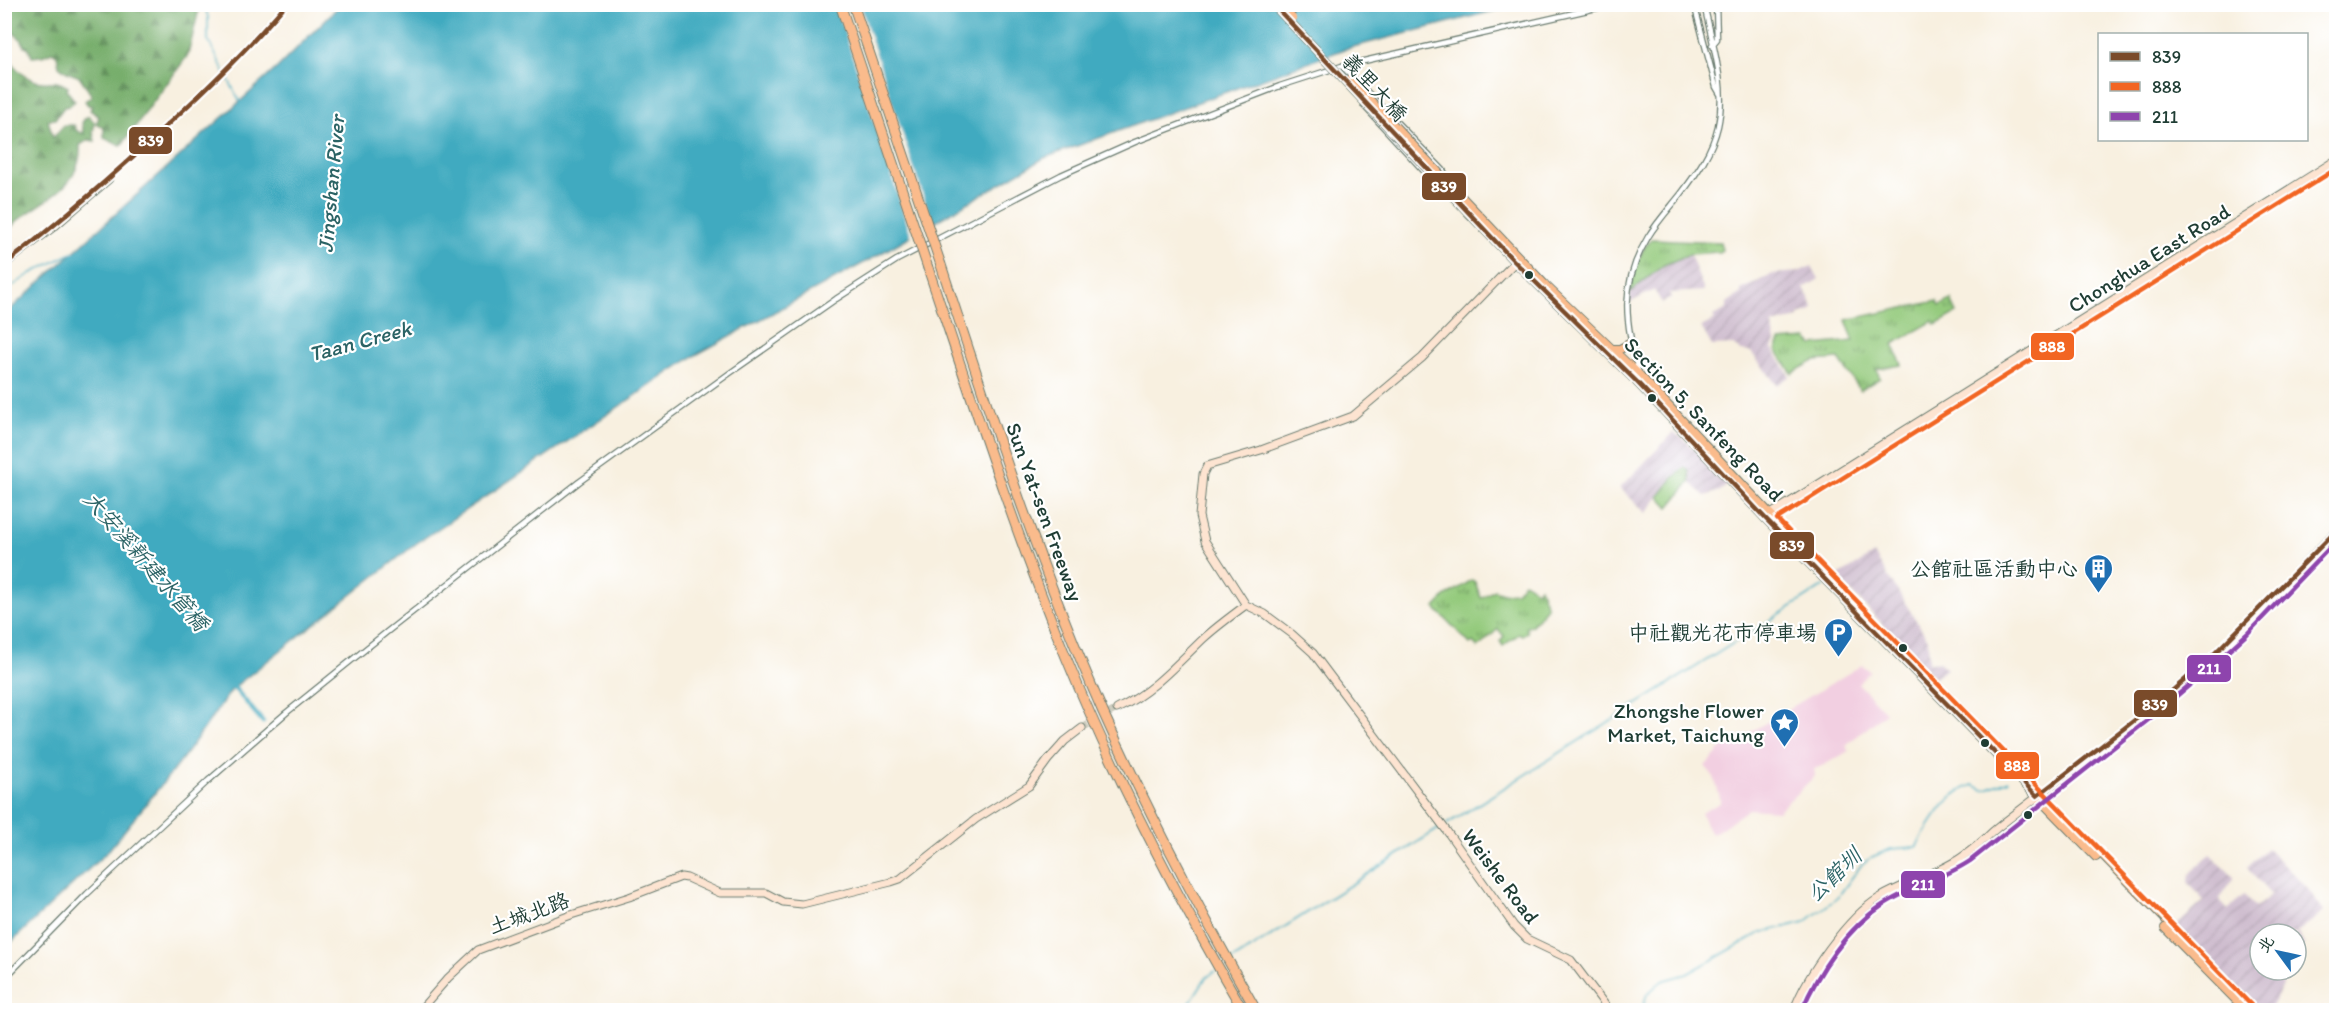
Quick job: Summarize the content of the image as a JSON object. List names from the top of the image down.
{
  "streets": {
    "highway": ["Sun Yat-sen Freeway"],
    "main road": ["義里大橋", "Section 5, Sanfeng Road"],
    "street": ["Chonghua East Road", "Weishe Road", "土城北路"]
  },
  "crossings": [
    ["義里大橋", "Section 5, Sanfeng Road"],
    ["Chonghua East Road", "Section 5, Sanfeng Road"]
  ],
  "water": [
    "Jingshan River",
    "Taan Creek",
    "大安溪新建水管橋",
    "公館圳"
  ],
  "places": {
    "building": ["公館社區活動中心"],
    "parking": ["中社觀光花市停車場"],
    "place": ["Zhongshe Flower Market, Taichung"]
  },
  "lines": ["transit line 839", "transit line 888", "transit line 211"],
  "legend": ["839", "888", "211"],
  "north": "top left"
}
